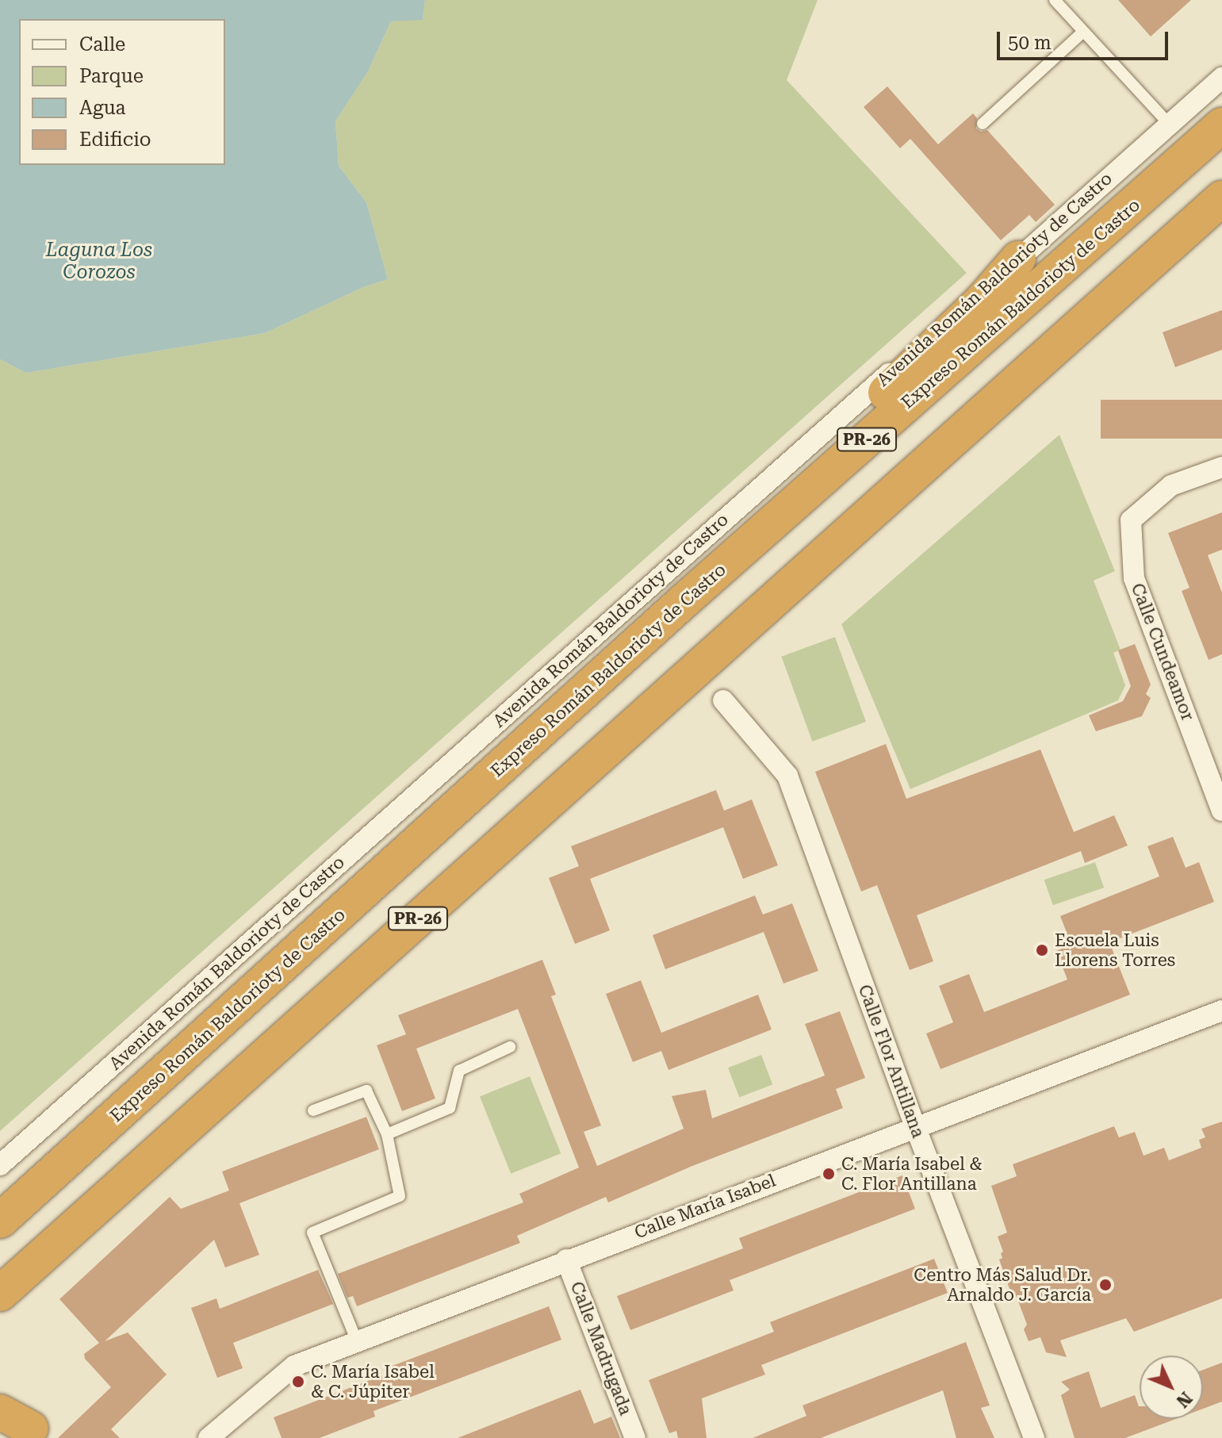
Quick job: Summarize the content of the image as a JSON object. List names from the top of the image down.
{
  "streets": {
    "highway": ["Expreso Román Baldorioty de Castro", "PR-26"],
    "street": [
      "Avenida Román Baldorioty de Castro",
      "Calle Cundeamor",
      "Calle Flor Antillana",
      "Calle María Isabel",
      "Calle Madrugada"
    ]
  },
  "crossings": [
    ["Calle Flor Antillana", "Calle María Isabel"],
    ["Calle María Isabel", "Calle Madrugada"]
  ],
  "water": ["Laguna Los Corozos"],
  "places": [
    "Escuela Luis Llorens Torres",
    "C. María Isabel & C. Flor Antillana",
    "Centro Más Salud Dr. Arnaldo J. García",
    "C. María Isabel & C. Júpiter"
  ],
  "legend": [
    "Calle",
    "Parque",
    "Agua",
    "Edificio"
  ],
  "scale_bar": "50 m",
  "north": "bottom right"
}
